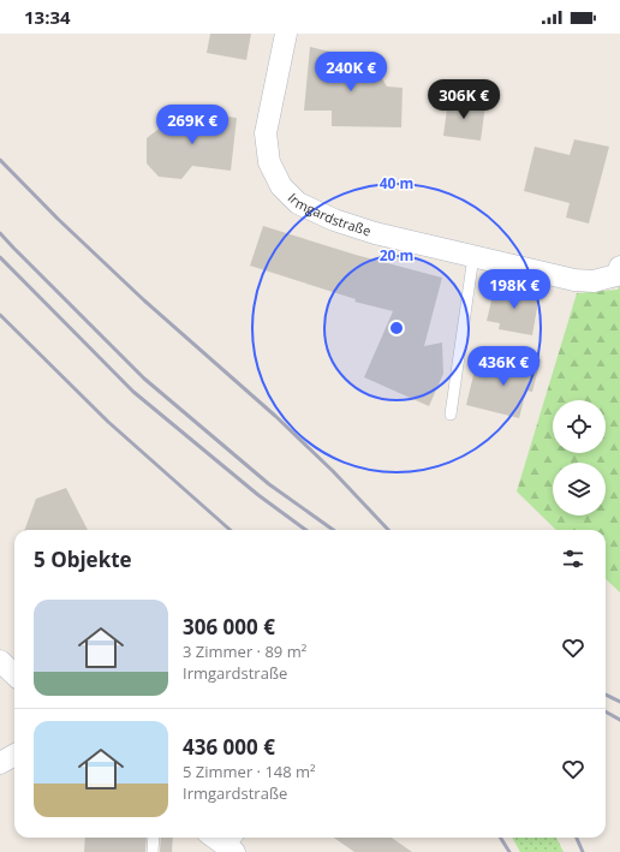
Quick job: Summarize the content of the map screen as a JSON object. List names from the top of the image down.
{
  "streets": {
    "street": ["Irmgardstraße"]
  },
  "page": {
    "status": "13:34",
    "price": [
      "240K €",
      "306K €",
      "269K €",
      "198K €",
      "436K €"
    ],
    "heading": "5 Objekte",
    "list": [
      {
        "name": "306 000 €",
        "note": "3 Zimmer · 89 m² · Irmgardstraße"
      },
      {
        "name": "436 000 €",
        "note": "5 Zimmer · 148 m² · Irmgardstraße"
      }
    ]
  },
  "rings": ["40 m", "20 m"]
}
